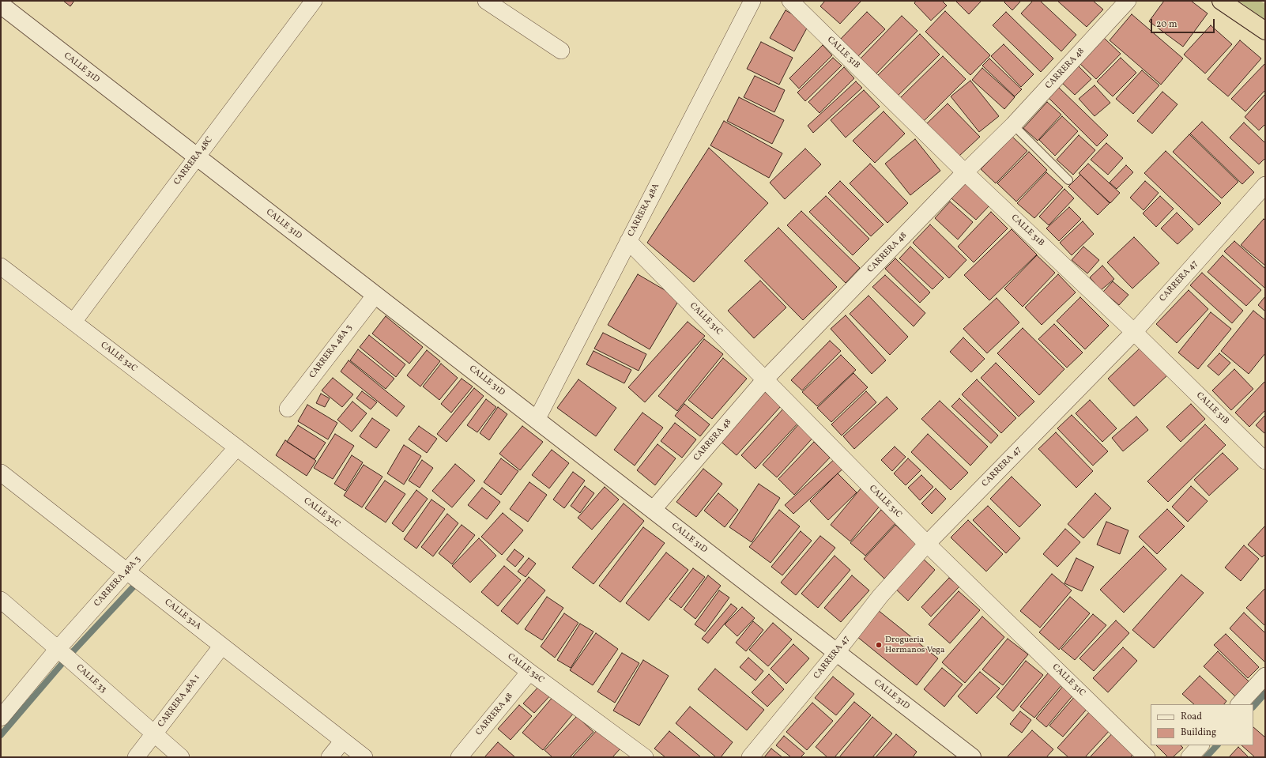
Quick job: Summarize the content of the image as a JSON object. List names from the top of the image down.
{
  "streets": {
    "street": [
      "CALLE 31B",
      "CALLE 31D",
      "CARRERA 48",
      "CARRERA 48C",
      "CARRERA 48A",
      "CARRERA 47",
      "CALLE 31C",
      "CARRERA 48A 3",
      "CALLE 32C",
      "CALLE 32A",
      "CALLE 33",
      "CARRERA 48A 1"
    ]
  },
  "crossings": [
    ["CALLE 31B", "CARRERA 48"],
    ["CALLE 31B", "CARRERA 47"],
    ["CALLE 31D", "CARRERA 48"],
    ["CALLE 31D", "CARRERA 48C"],
    ["CALLE 31D", "CARRERA 48A"],
    ["CALLE 31D", "CARRERA 47"],
    ["CALLE 31D", "CARRERA 48A 3"],
    ["CARRERA 48", "CALLE 31C"],
    ["CARRERA 48", "CALLE 32C"],
    ["CARRERA 48C", "CALLE 32C"],
    ["CARRERA 48A", "CALLE 31C"],
    ["CARRERA 47", "CALLE 31C"],
    ["CARRERA 48A 3", "CALLE 32C"],
    ["CARRERA 48A 3", "CALLE 32A"],
    ["CARRERA 48A 3", "CALLE 33"],
    ["CALLE 32A", "CARRERA 48A 1"],
    ["CALLE 33", "CARRERA 48A 1"]
  ],
  "places": ["Drogueria Hermanos Vega"],
  "legend": ["Road", "Building"],
  "scale_bar": "20 m"
}
